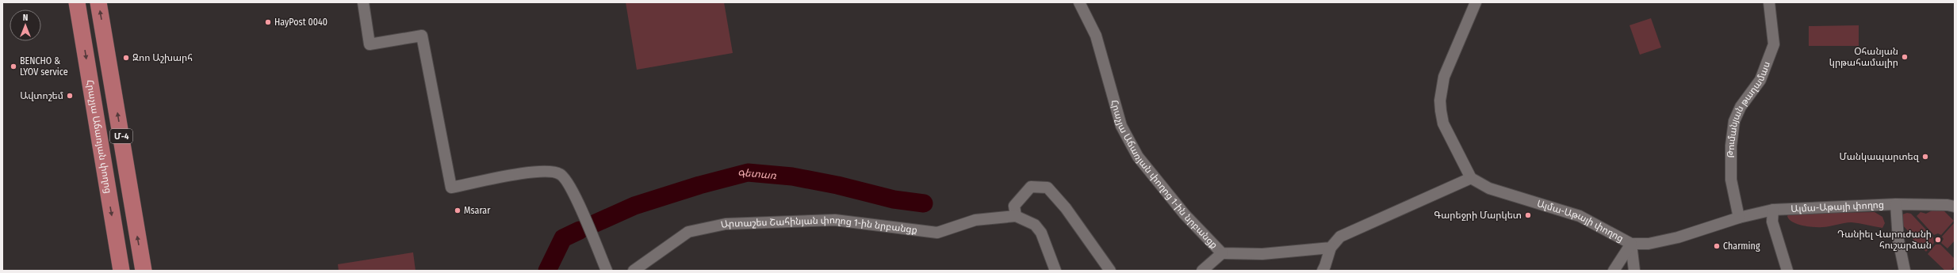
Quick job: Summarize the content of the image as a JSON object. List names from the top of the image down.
{
  "streets": {
    "highway": ["Մ-4", "Հրաչյա Աճառյան փողոց"],
    "street": [
      "Թումանյան թաղամաս",
      "Հրաչյա Աճառյան փողոց 1-ին նրբանցք",
      "Ալմա-Աթայի փողոց",
      "Արտաշես Շահինյան փողոց 1-ին նրբանցք"
    ]
  },
  "crossings": [
    ["Թումանյան թաղամաս", "Ալմա-Աթայի փողոց"]
  ],
  "water": ["Գետառ"],
  "places": [
    "HayPost 0040",
    "Օհանյան կրթահամալիր",
    "Զոո Աշխարհ",
    "BENCHO & LYOV service",
    "Ավտոշեմ",
    "Մանկապարտեզ",
    "Msarar",
    "Գարեջրի Մարկետ",
    "Դանիել Վարուժանի հուշարձան",
    "Charming"
  ],
  "north": "top"
}
